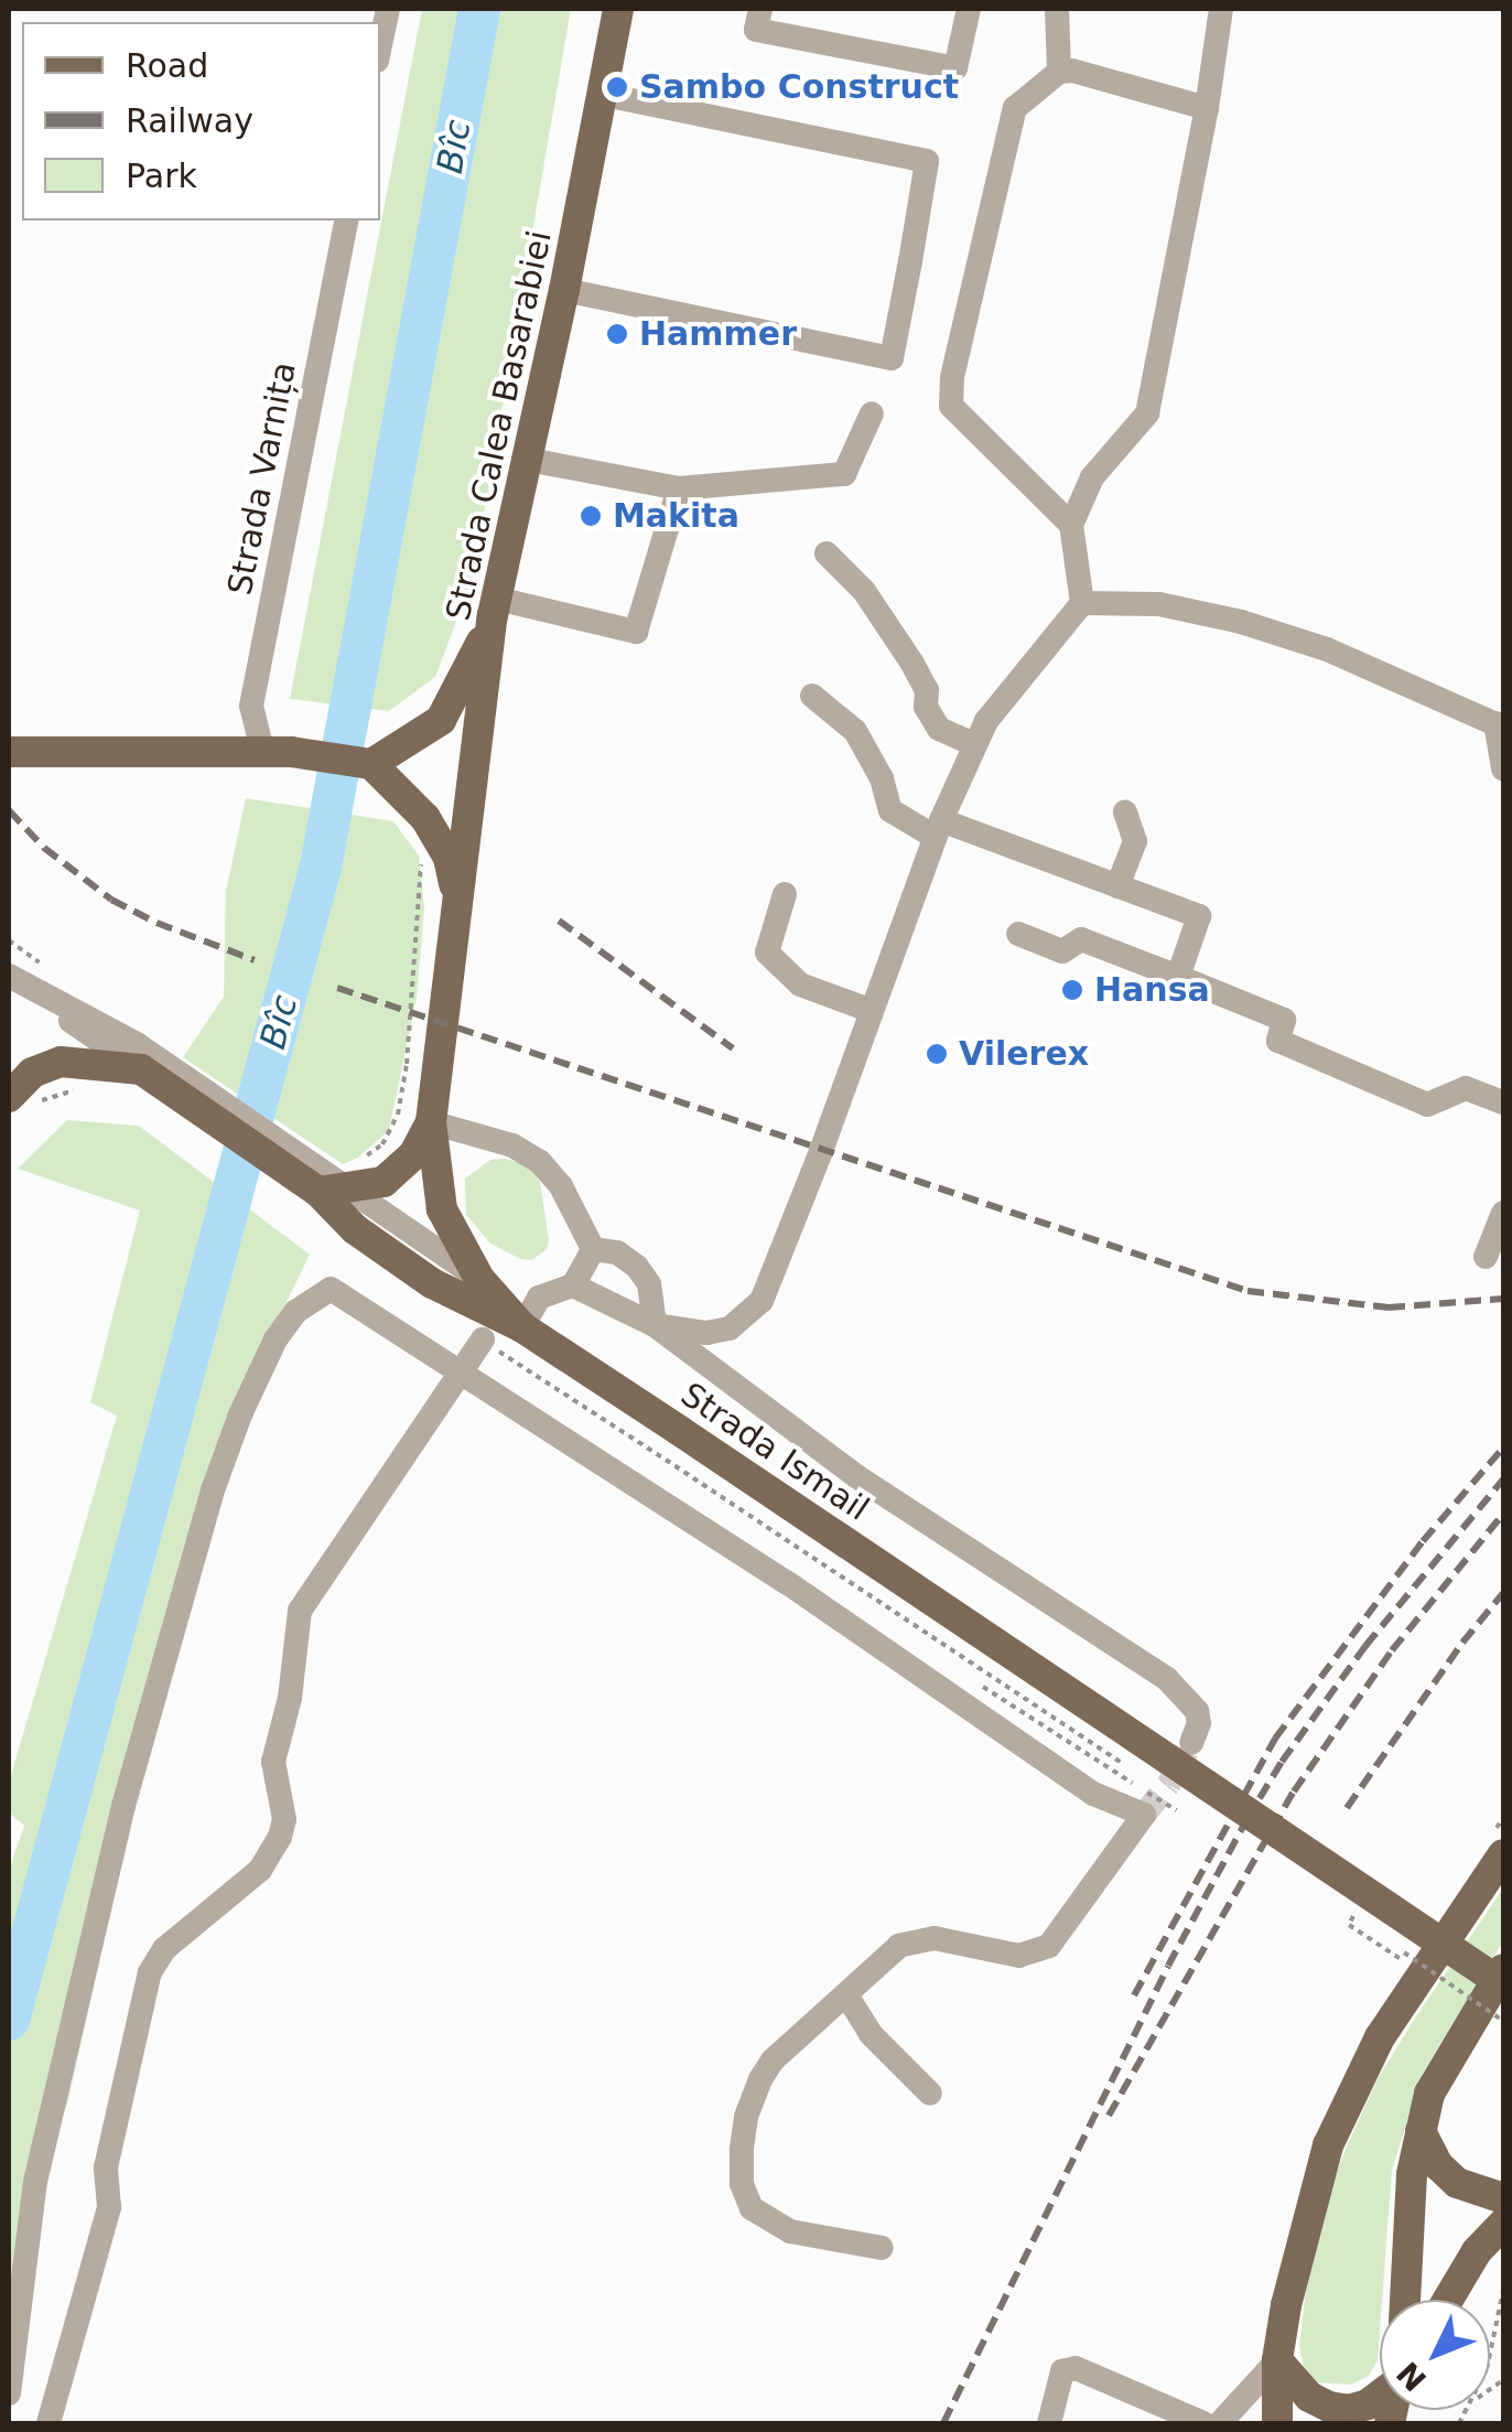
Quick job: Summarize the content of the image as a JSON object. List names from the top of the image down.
{
  "streets": {
    "main road": ["Strada Calea Basarabiei", "Strada Ismail"],
    "street": ["Strada Varnița"]
  },
  "crossings": [
    ["Strada Calea Basarabiei", "Strada Ismail"]
  ],
  "water": ["Bîc"],
  "places": [
    "Sambo Construct",
    "Hammer",
    "Makita",
    "Hansa",
    "Vilerex"
  ],
  "legend": ["Road", "Railway", "Park"],
  "north": "bottom left"
}
